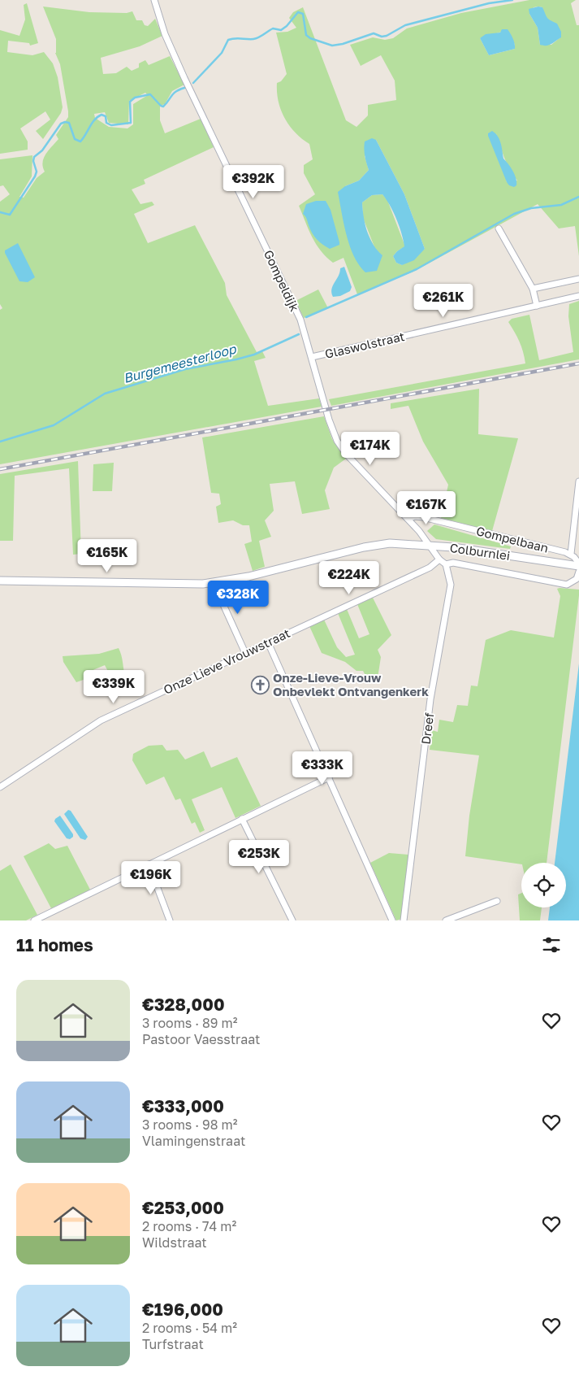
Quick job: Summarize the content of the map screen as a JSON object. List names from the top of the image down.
{
  "streets": {
    "street": [
      "Gompeldijk",
      "Glaswolstraat",
      "Gompelbaan",
      "Colburnlei",
      "Onze Lieve Vrouwstraat",
      "Dreef"
    ]
  },
  "crossings": [
    ["Gompeldijk", "Glaswolstraat"],
    ["Gompeldijk", "Gompelbaan"],
    ["Gompeldijk", "Colburnlei"]
  ],
  "water": ["Burgemeesterloop"],
  "places": {
    "church": ["Onze-Lieve-Vrouw Onbevlekt Ontvangenkerk"]
  },
  "page": {
    "price": [
      "€392K",
      "€261K",
      "€174K",
      "€167K",
      "€165K",
      "€224K",
      "€328K",
      "€339K",
      "€333K",
      "€253K",
      "€196K"
    ],
    "heading": "11 homes",
    "list": [
      {
        "name": "€328,000",
        "note": "3 rooms · 89 m² · Pastoor Vaesstraat"
      },
      {
        "name": "€333,000",
        "note": "3 rooms · 98 m² · Vlamingenstraat"
      },
      {
        "name": "€253,000",
        "note": "2 rooms · 74 m² · Wildstraat"
      },
      {
        "name": "€196,000",
        "note": "2 rooms · 54 m² · Turfstraat"
      }
    ]
  }
}
